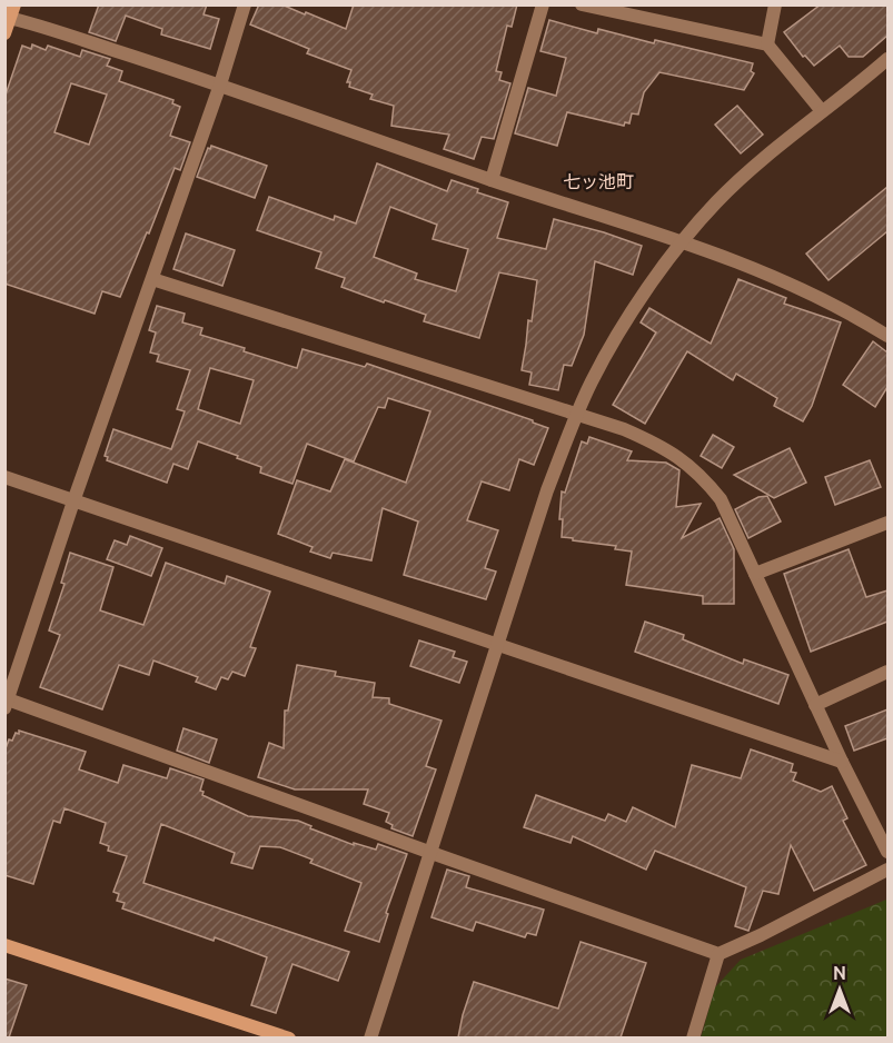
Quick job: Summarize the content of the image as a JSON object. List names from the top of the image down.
{
  "districts": ["七ッ池町"],
  "north": "top"
}
